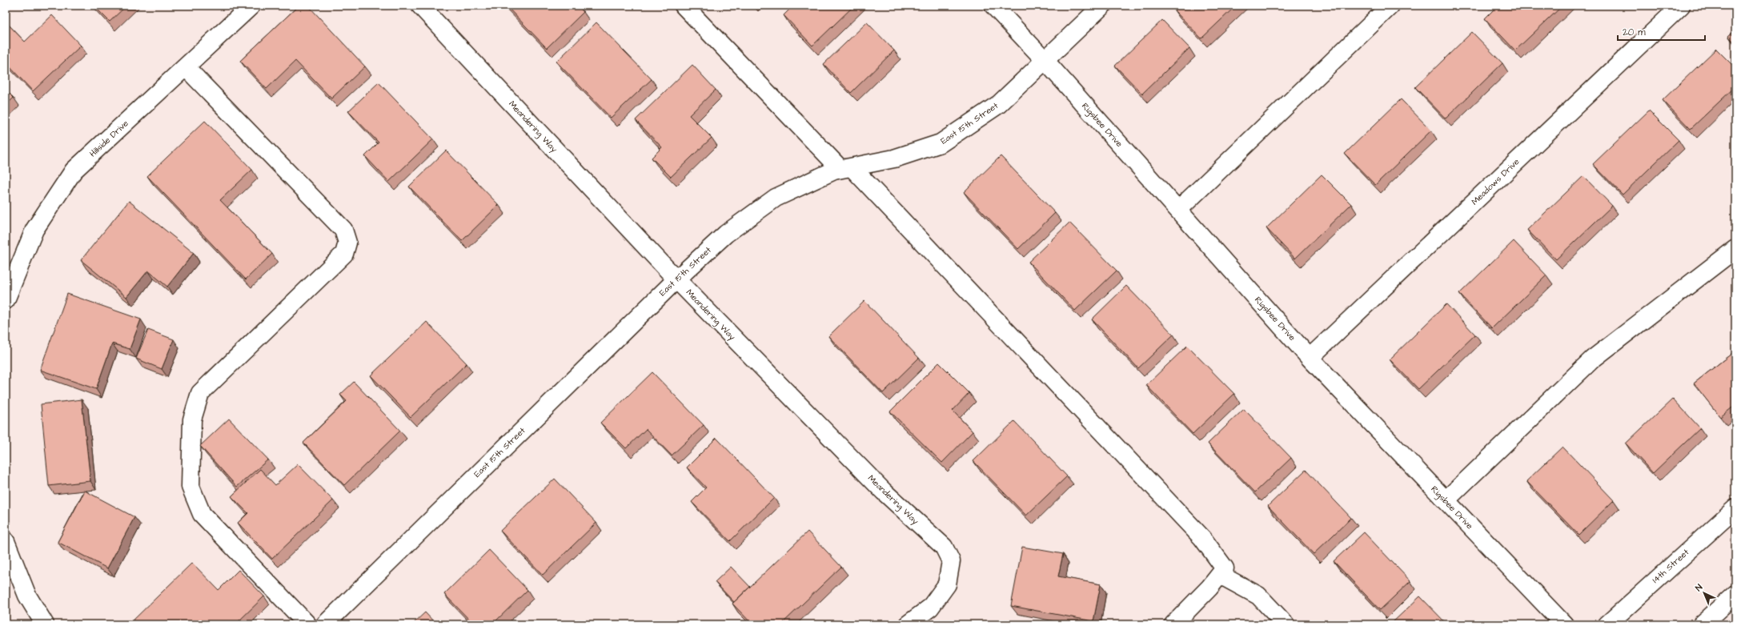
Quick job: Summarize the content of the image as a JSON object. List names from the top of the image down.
{
  "streets": {
    "street": [
      "East 15th Street",
      "Rigsbee Drive",
      "Meandering Way",
      "Hillside Drive",
      "Meadows Drive",
      "14th Street"
    ]
  },
  "crossings": [
    ["East 15th Street", "Rigsbee Drive"],
    ["East 15th Street", "Meandering Way"],
    ["Rigsbee Drive", "Meadows Drive"]
  ],
  "scale_bar": "20 m",
  "north": "top left"
}
